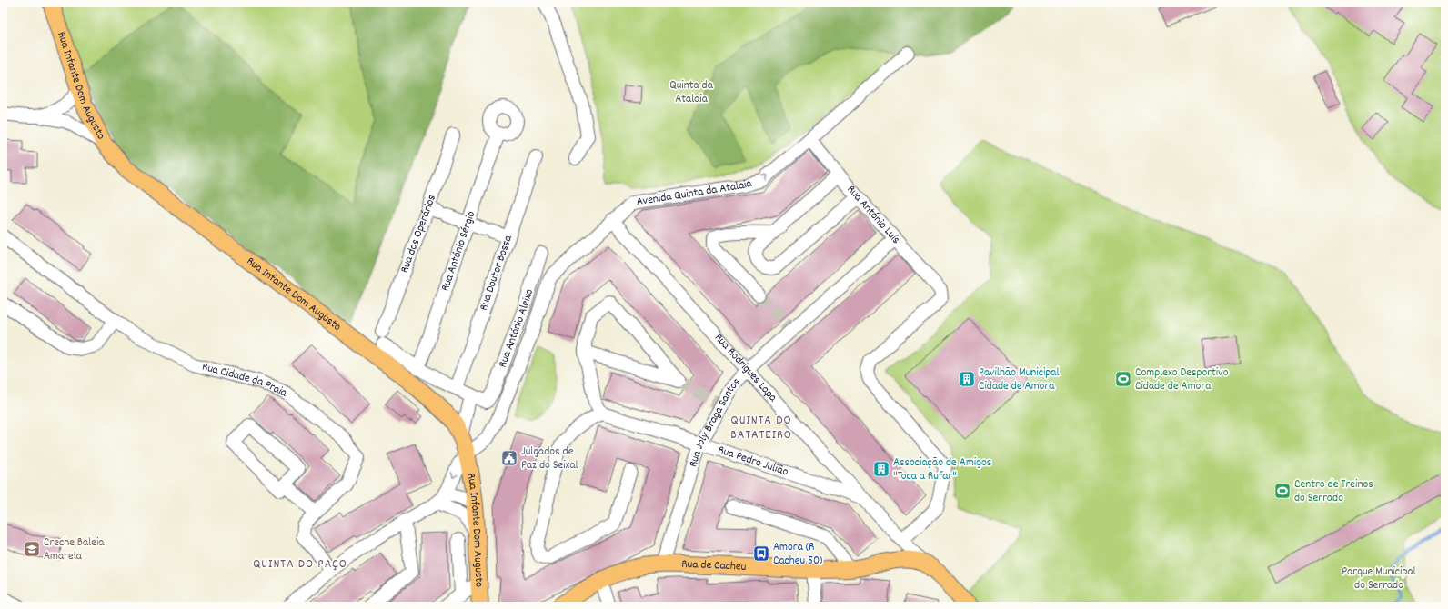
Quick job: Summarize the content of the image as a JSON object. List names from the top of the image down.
{
  "streets": {
    "main road": ["Rua Infante Dom Augusto", "Rua de Cacheu"],
    "street": [
      "Avenida Quinta da Atalaia",
      "Rua António Luís",
      "Rua dos Operários",
      "Rua António Sérgio",
      "Rua Doutor Bossa",
      "Rua António Aleixo",
      "Rua Rodrigues Lapa",
      "Rua Cidade da Praia",
      "Rua Joly Braga Santos",
      "Rua Pedro Julião"
    ]
  },
  "crossings": [
    ["Rua Infante Dom Augusto", "Avenida Quinta da Atalaia"],
    ["Avenida Quinta da Atalaia", "Rua António Luís"],
    ["Avenida Quinta da Atalaia", "Rua Rodrigues Lapa"],
    ["Rua António Luís", "Rua Rodrigues Lapa"],
    ["Rua António Luís", "Rua Joly Braga Santos"],
    ["Rua dos Operários", "Rua António Sérgio"],
    ["Rua Rodrigues Lapa", "Rua Joly Braga Santos"],
    ["Rua Rodrigues Lapa", "Rua Pedro Julião"],
    ["Rua Rodrigues Lapa", "Rua de Cacheu"],
    ["Rua Joly Braga Santos", "Rua Pedro Julião"],
    ["Rua Joly Braga Santos", "Rua de Cacheu"]
  ],
  "districts": ["QUINTA DO BATATEIRO", "QUINTA DO PAÇO"],
  "parks": ["Quinta da Atalaia", "Parque Municipal do Serrado"],
  "places": {
    "building": ["Pavilhão Municipal Cidade de Amora", "Associação de Amigos \"Toca a Rufar\""],
    "sports": ["Complexo Desportivo Cidade de Amora", "Centro de Treinos do Serrado"],
    "public building": ["Julgados de Paz do Seixal"],
    "school or university": ["Creche Baleia Amarela"],
    "bus stop": ["Amora (R Cacheu 50)"]
  }
}
